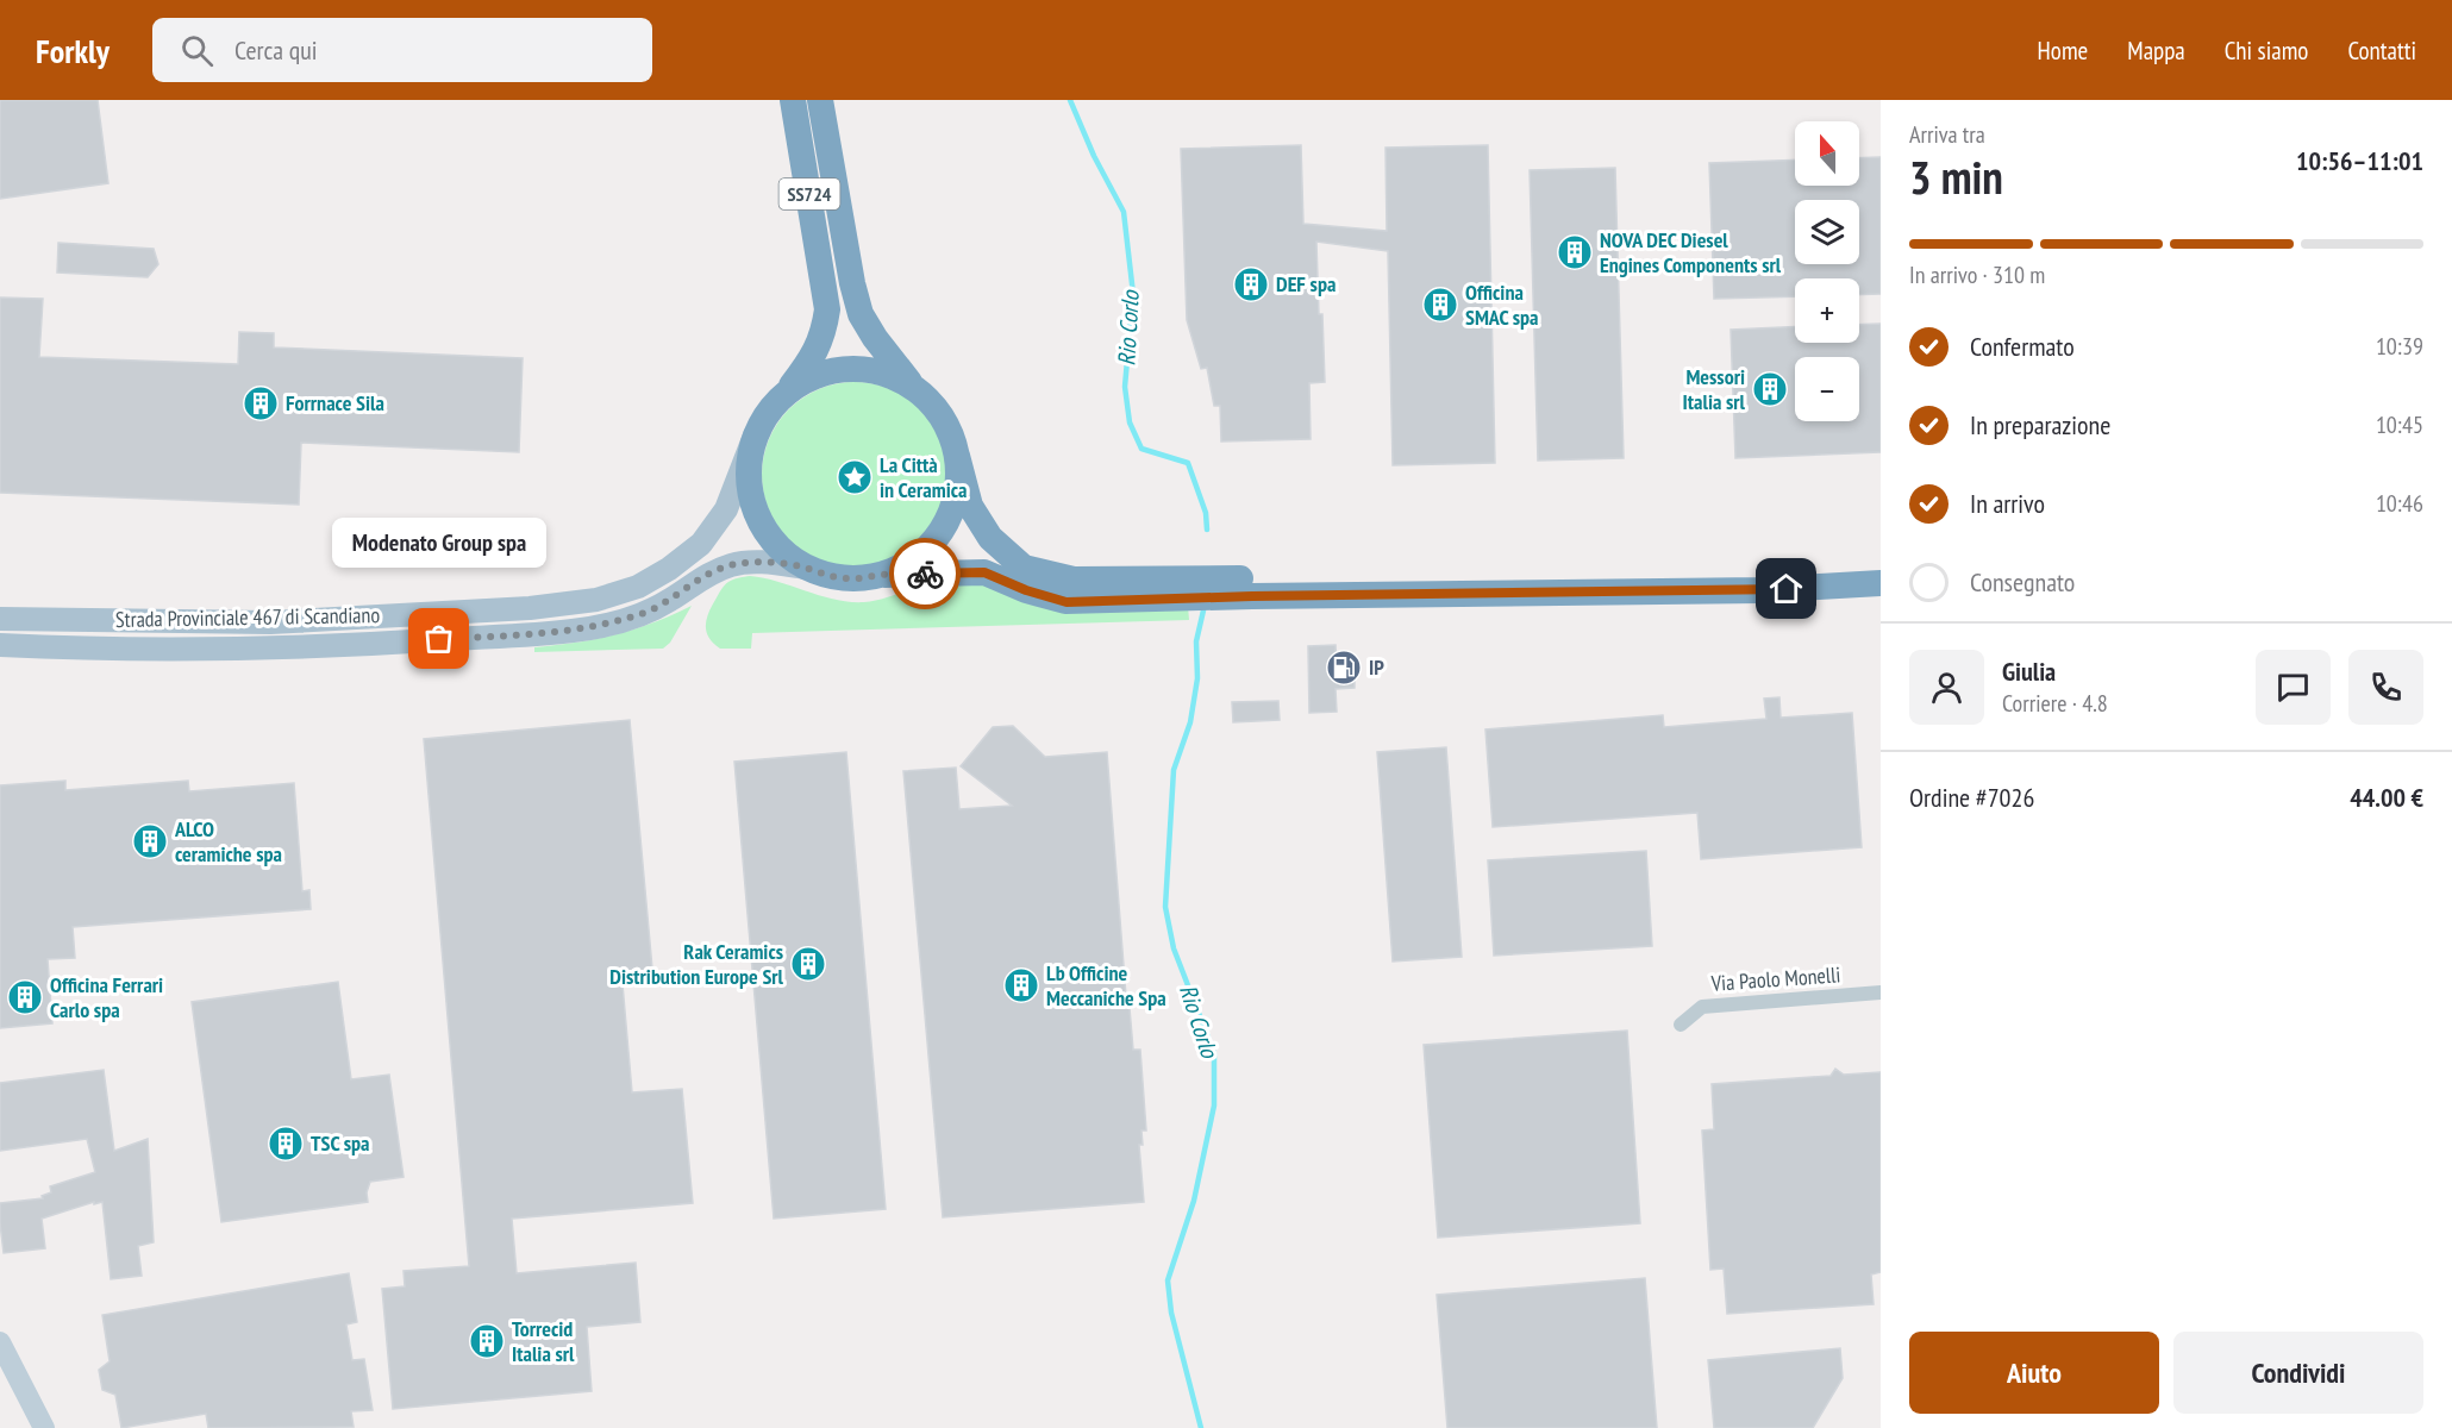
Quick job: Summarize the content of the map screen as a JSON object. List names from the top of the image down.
{
  "streets": {
    "highway": ["SS724", "Strada Provinciale 467 di Scandiano"],
    "street": ["Via Paolo Monelli"]
  },
  "crossings": [
    ["SS724", "Strada Provinciale 467 di Scandiano"]
  ],
  "water": ["Rio Corlo"],
  "places": {
    "building": [
      "NOVA DEC Diesel Engines Components srl",
      "DEF spa",
      "Officina SMAC spa",
      "Messori Italia srl",
      "Forrnace Sila",
      "ALCO ceramiche spa",
      "Rak Ceramics Distribution Europe Srl",
      "Lb Officine Meccaniche Spa",
      "Officina Ferrari Carlo spa",
      "TSC spa",
      "Torrecid Italia srl"
    ],
    "place": ["La Città in Ceramica"],
    "other": ["Modenato Group spa"],
    "fuel station": ["IP"]
  },
  "north": "top",
  "page": {
    "header": "Forkly",
    "search": "Cerca qui",
    "nav": [
      "Home",
      "Mappa",
      "Chi siamo",
      "Contatti"
    ],
    "heading": ["3 min", "Arriva tra", "10:56–11:01"],
    "panel": [
      "Giulia",
      "Corriere · 4.8",
      "Ordine #7026",
      "44.00 €"
    ],
    "map_buttons": ["+", "−"],
    "bar": "In arrivo · 310 m",
    "list": [
      ["Confermato", "10:39"],
      ["In preparazione", "10:45"],
      ["In arrivo", "10:46"],
      "Consegnato"
    ],
    "bubble": "Modenato Group spa",
    "buttons": ["Aiuto", "Condividi"]
  }
}
